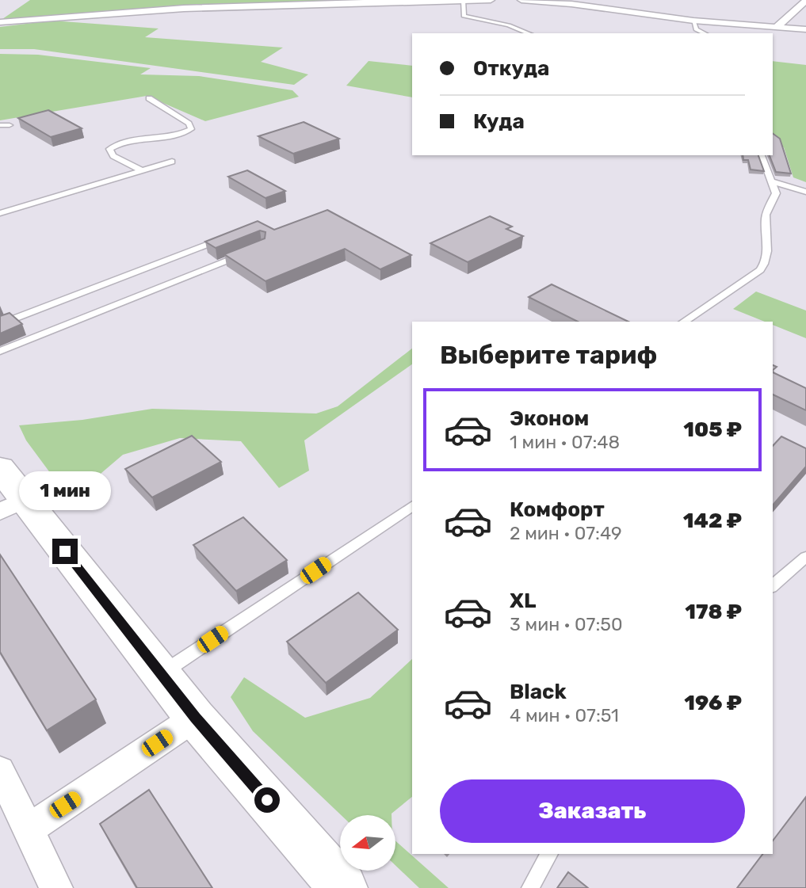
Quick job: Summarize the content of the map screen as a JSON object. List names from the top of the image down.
{
  "north": "left",
  "page": {
    "banner": ["Откуда", "Куда"],
    "heading": "Выберите тариф",
    "list": [
      {
        "name": "Эконом",
        "note": "1 мин · 07:48",
        "value": "105 ₽"
      },
      {
        "name": "Комфорт",
        "note": "2 мин · 07:49",
        "value": "142 ₽"
      },
      {
        "name": "XL",
        "note": "3 мин · 07:50",
        "value": "178 ₽"
      },
      {
        "name": "Black",
        "note": "4 мин · 07:51",
        "value": "196 ₽"
      }
    ],
    "bubble": "1 мин",
    "buttons": "Заказать"
  }
}
